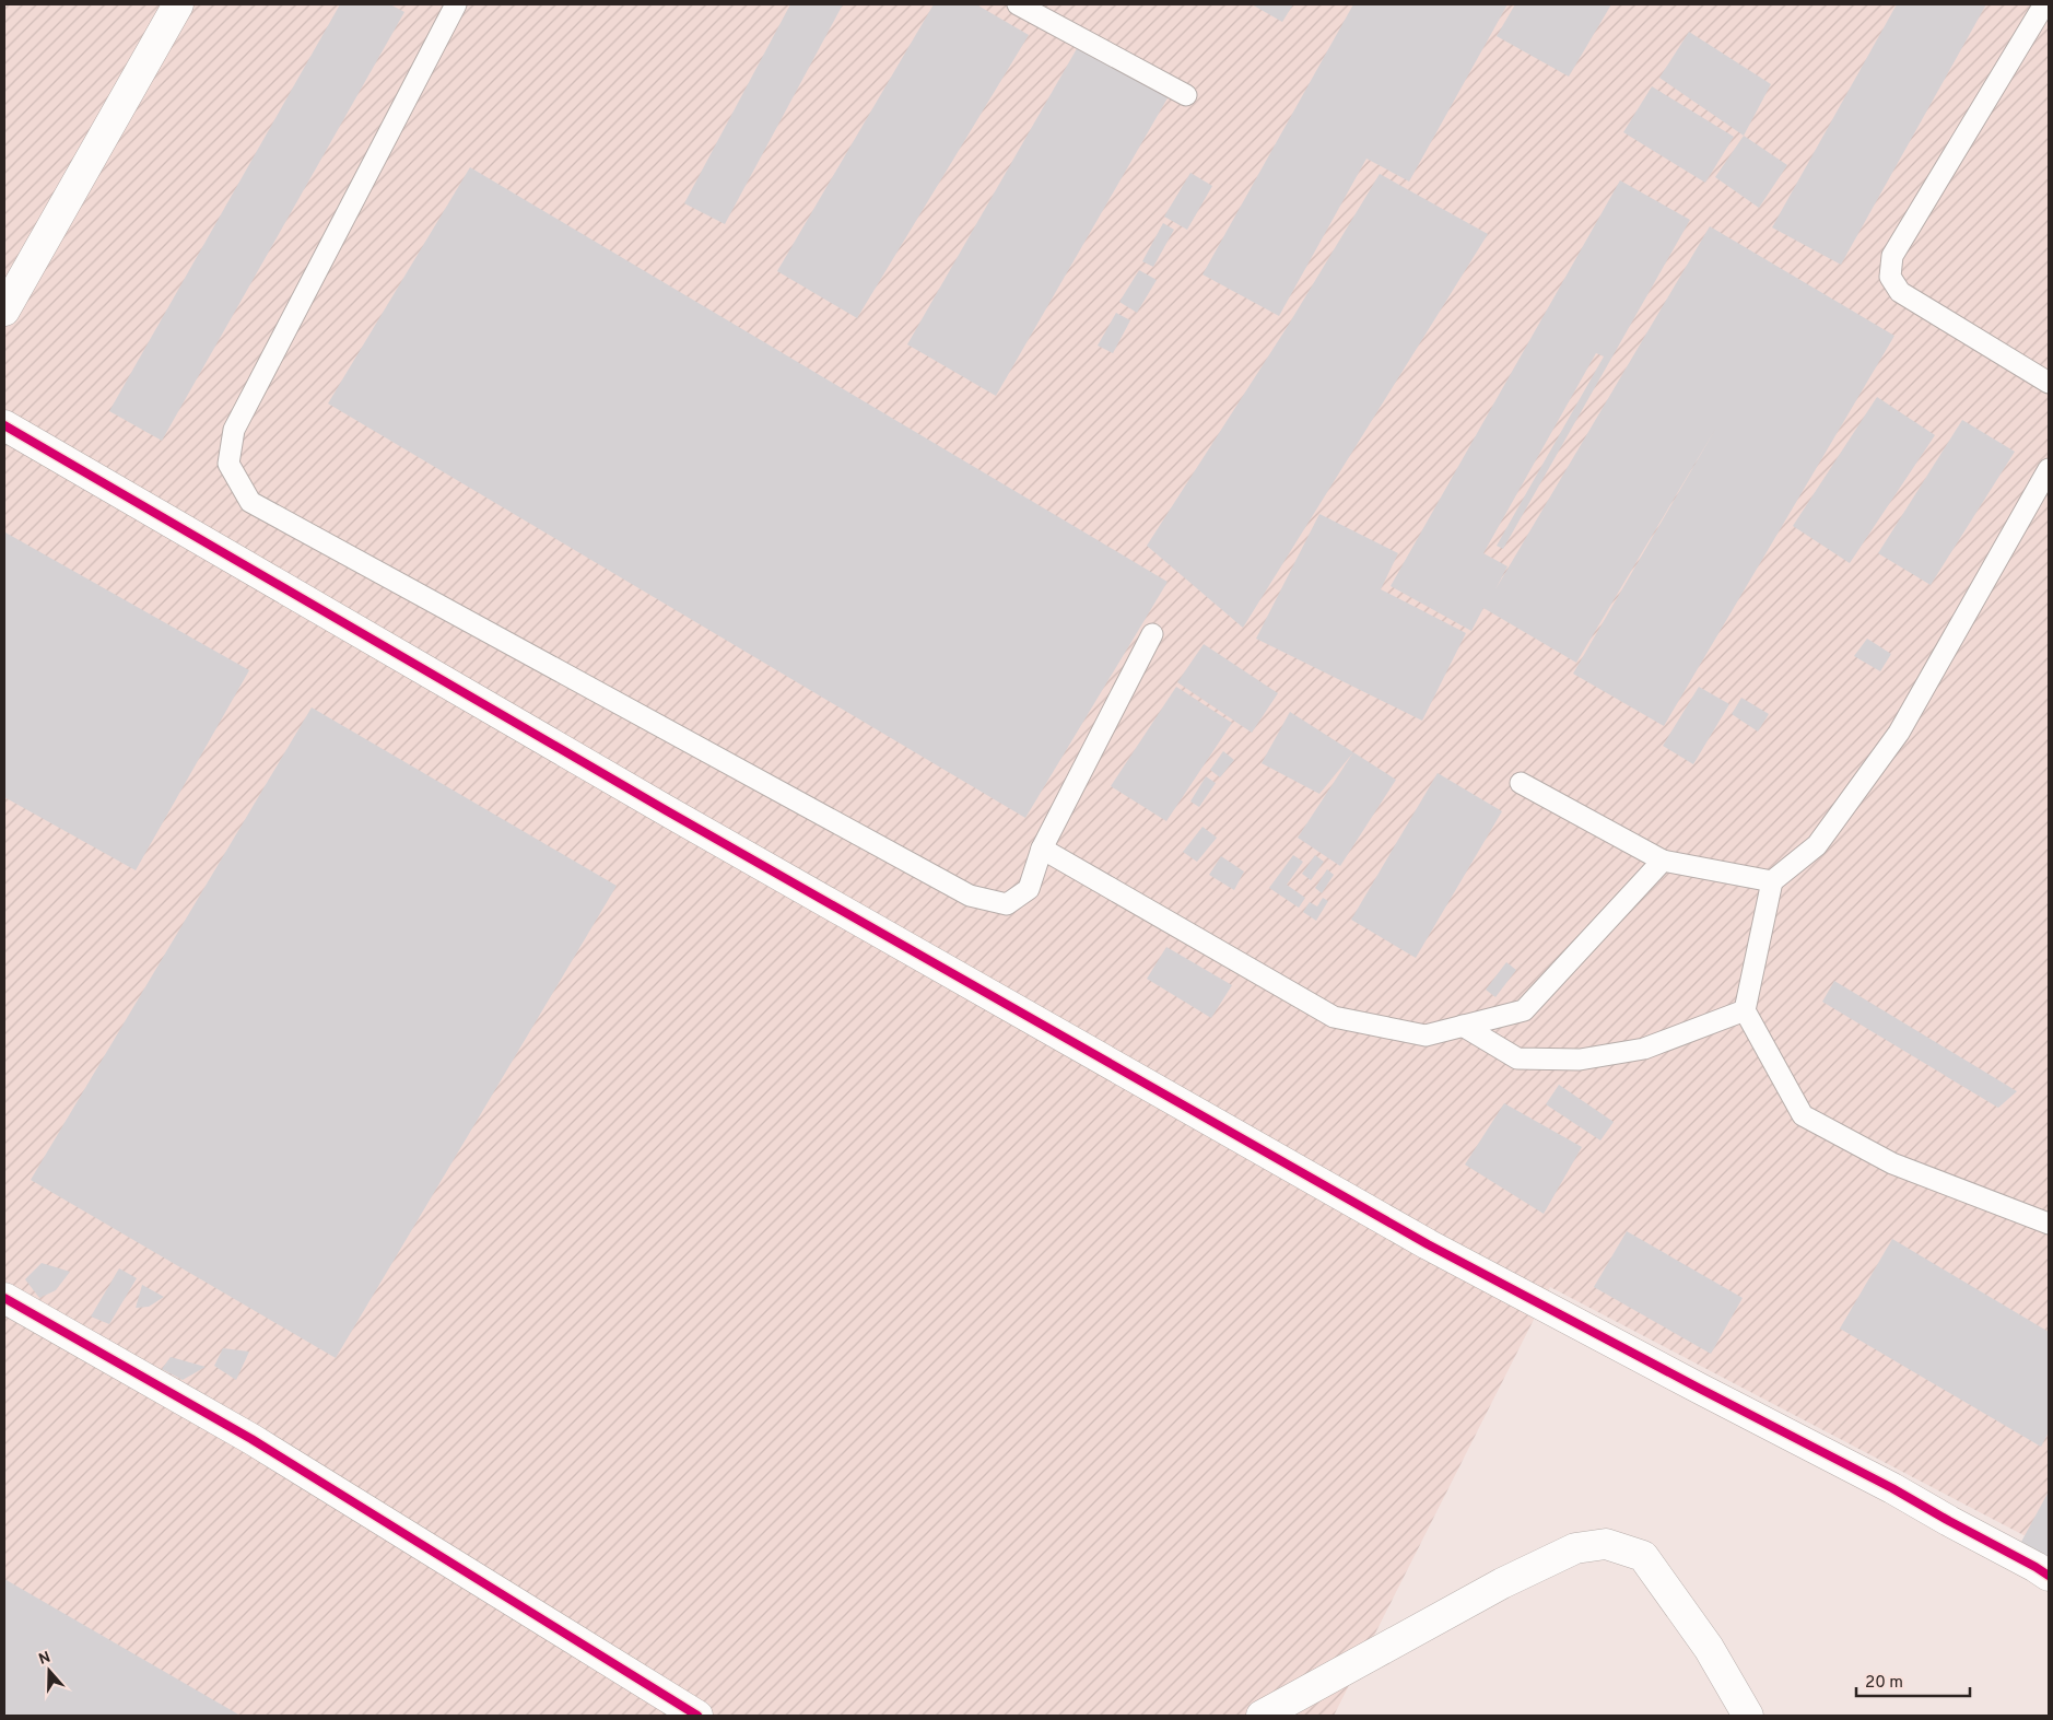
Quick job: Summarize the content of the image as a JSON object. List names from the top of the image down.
{
  "scale_bar": "20 m",
  "north": "top"
}
